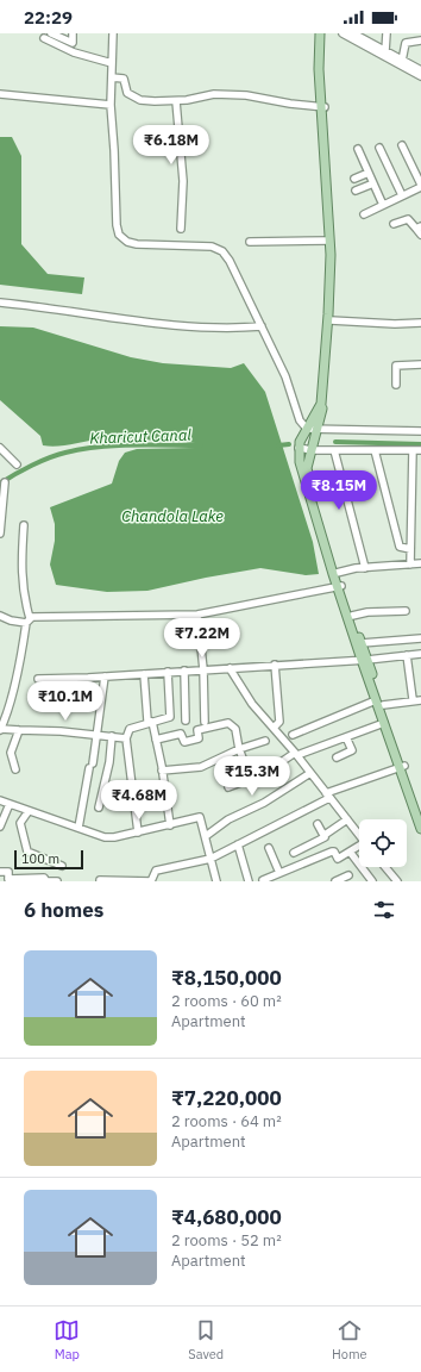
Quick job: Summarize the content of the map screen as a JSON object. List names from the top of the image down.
{
  "water": ["Kharicut Canal", "Chandola Lake"],
  "scale_bar": "100 m",
  "page": {
    "status": "22:29",
    "price": [
      "₹6.18M",
      "₹8.15M",
      "₹7.22M",
      "₹10.1M",
      "₹15.3M",
      "₹4.68M"
    ],
    "scale": "100 m",
    "heading": "6 homes",
    "list": [
      {
        "name": "₹8,150,000",
        "note": "2 rooms · 60 m² · Apartment"
      },
      {
        "name": "₹7,220,000",
        "note": "2 rooms · 64 m² · Apartment"
      },
      {
        "name": "₹4,680,000",
        "note": "2 rooms · 52 m² · Apartment"
      }
    ],
    "tabs": ["Map", "Saved", "Home"]
  }
}
